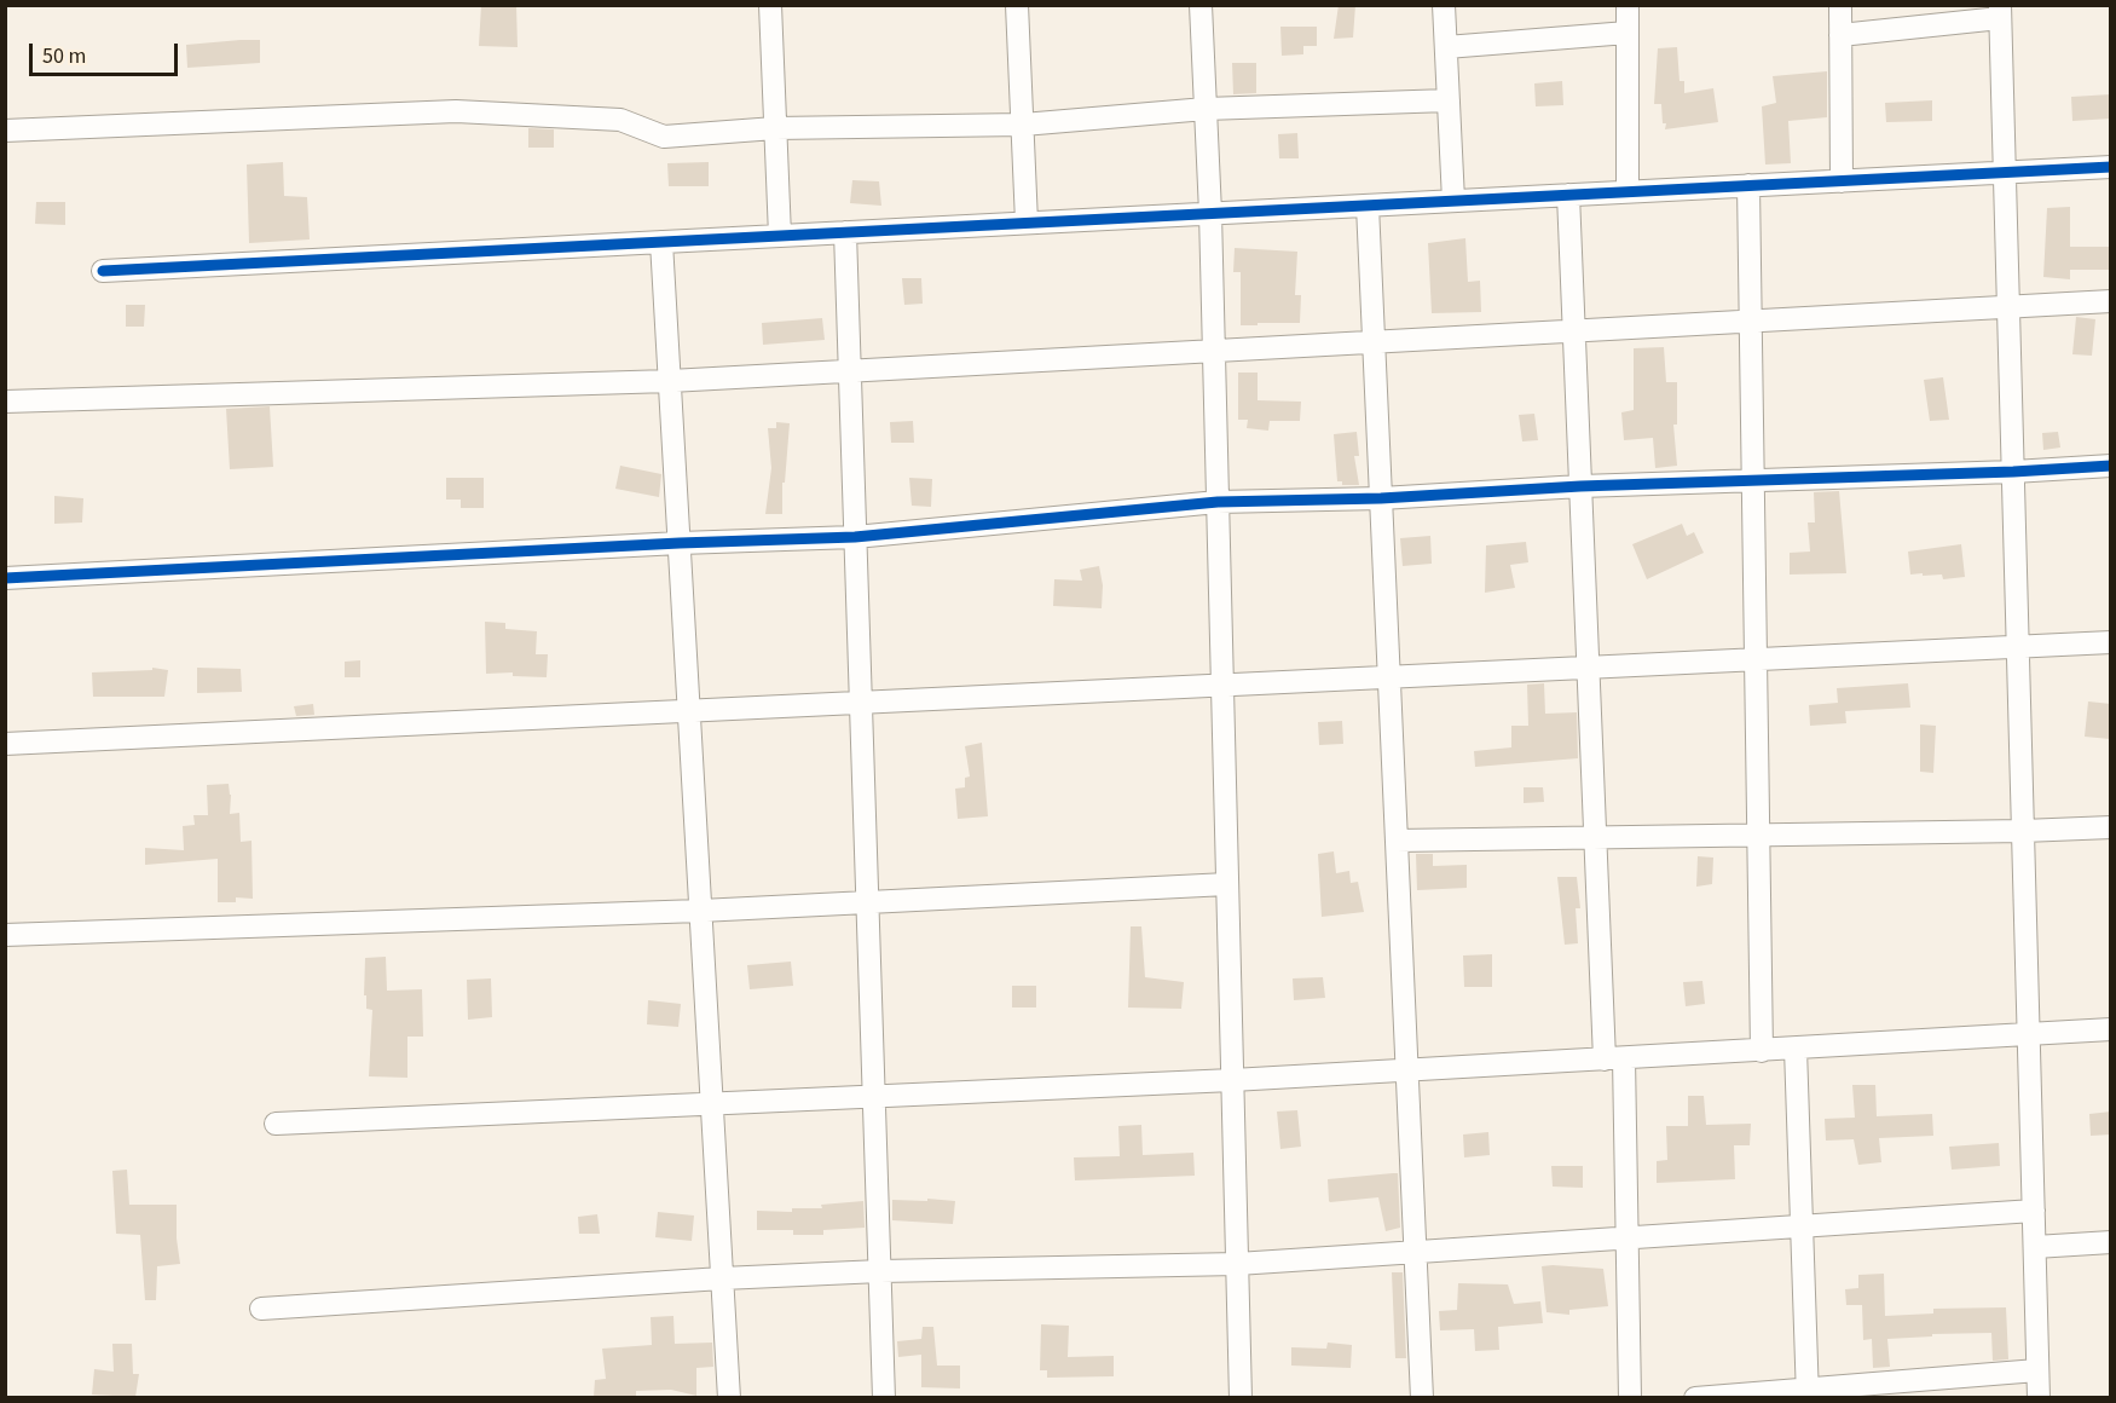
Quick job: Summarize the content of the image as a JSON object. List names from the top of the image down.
{
  "scale_bar": "50 m"
}
